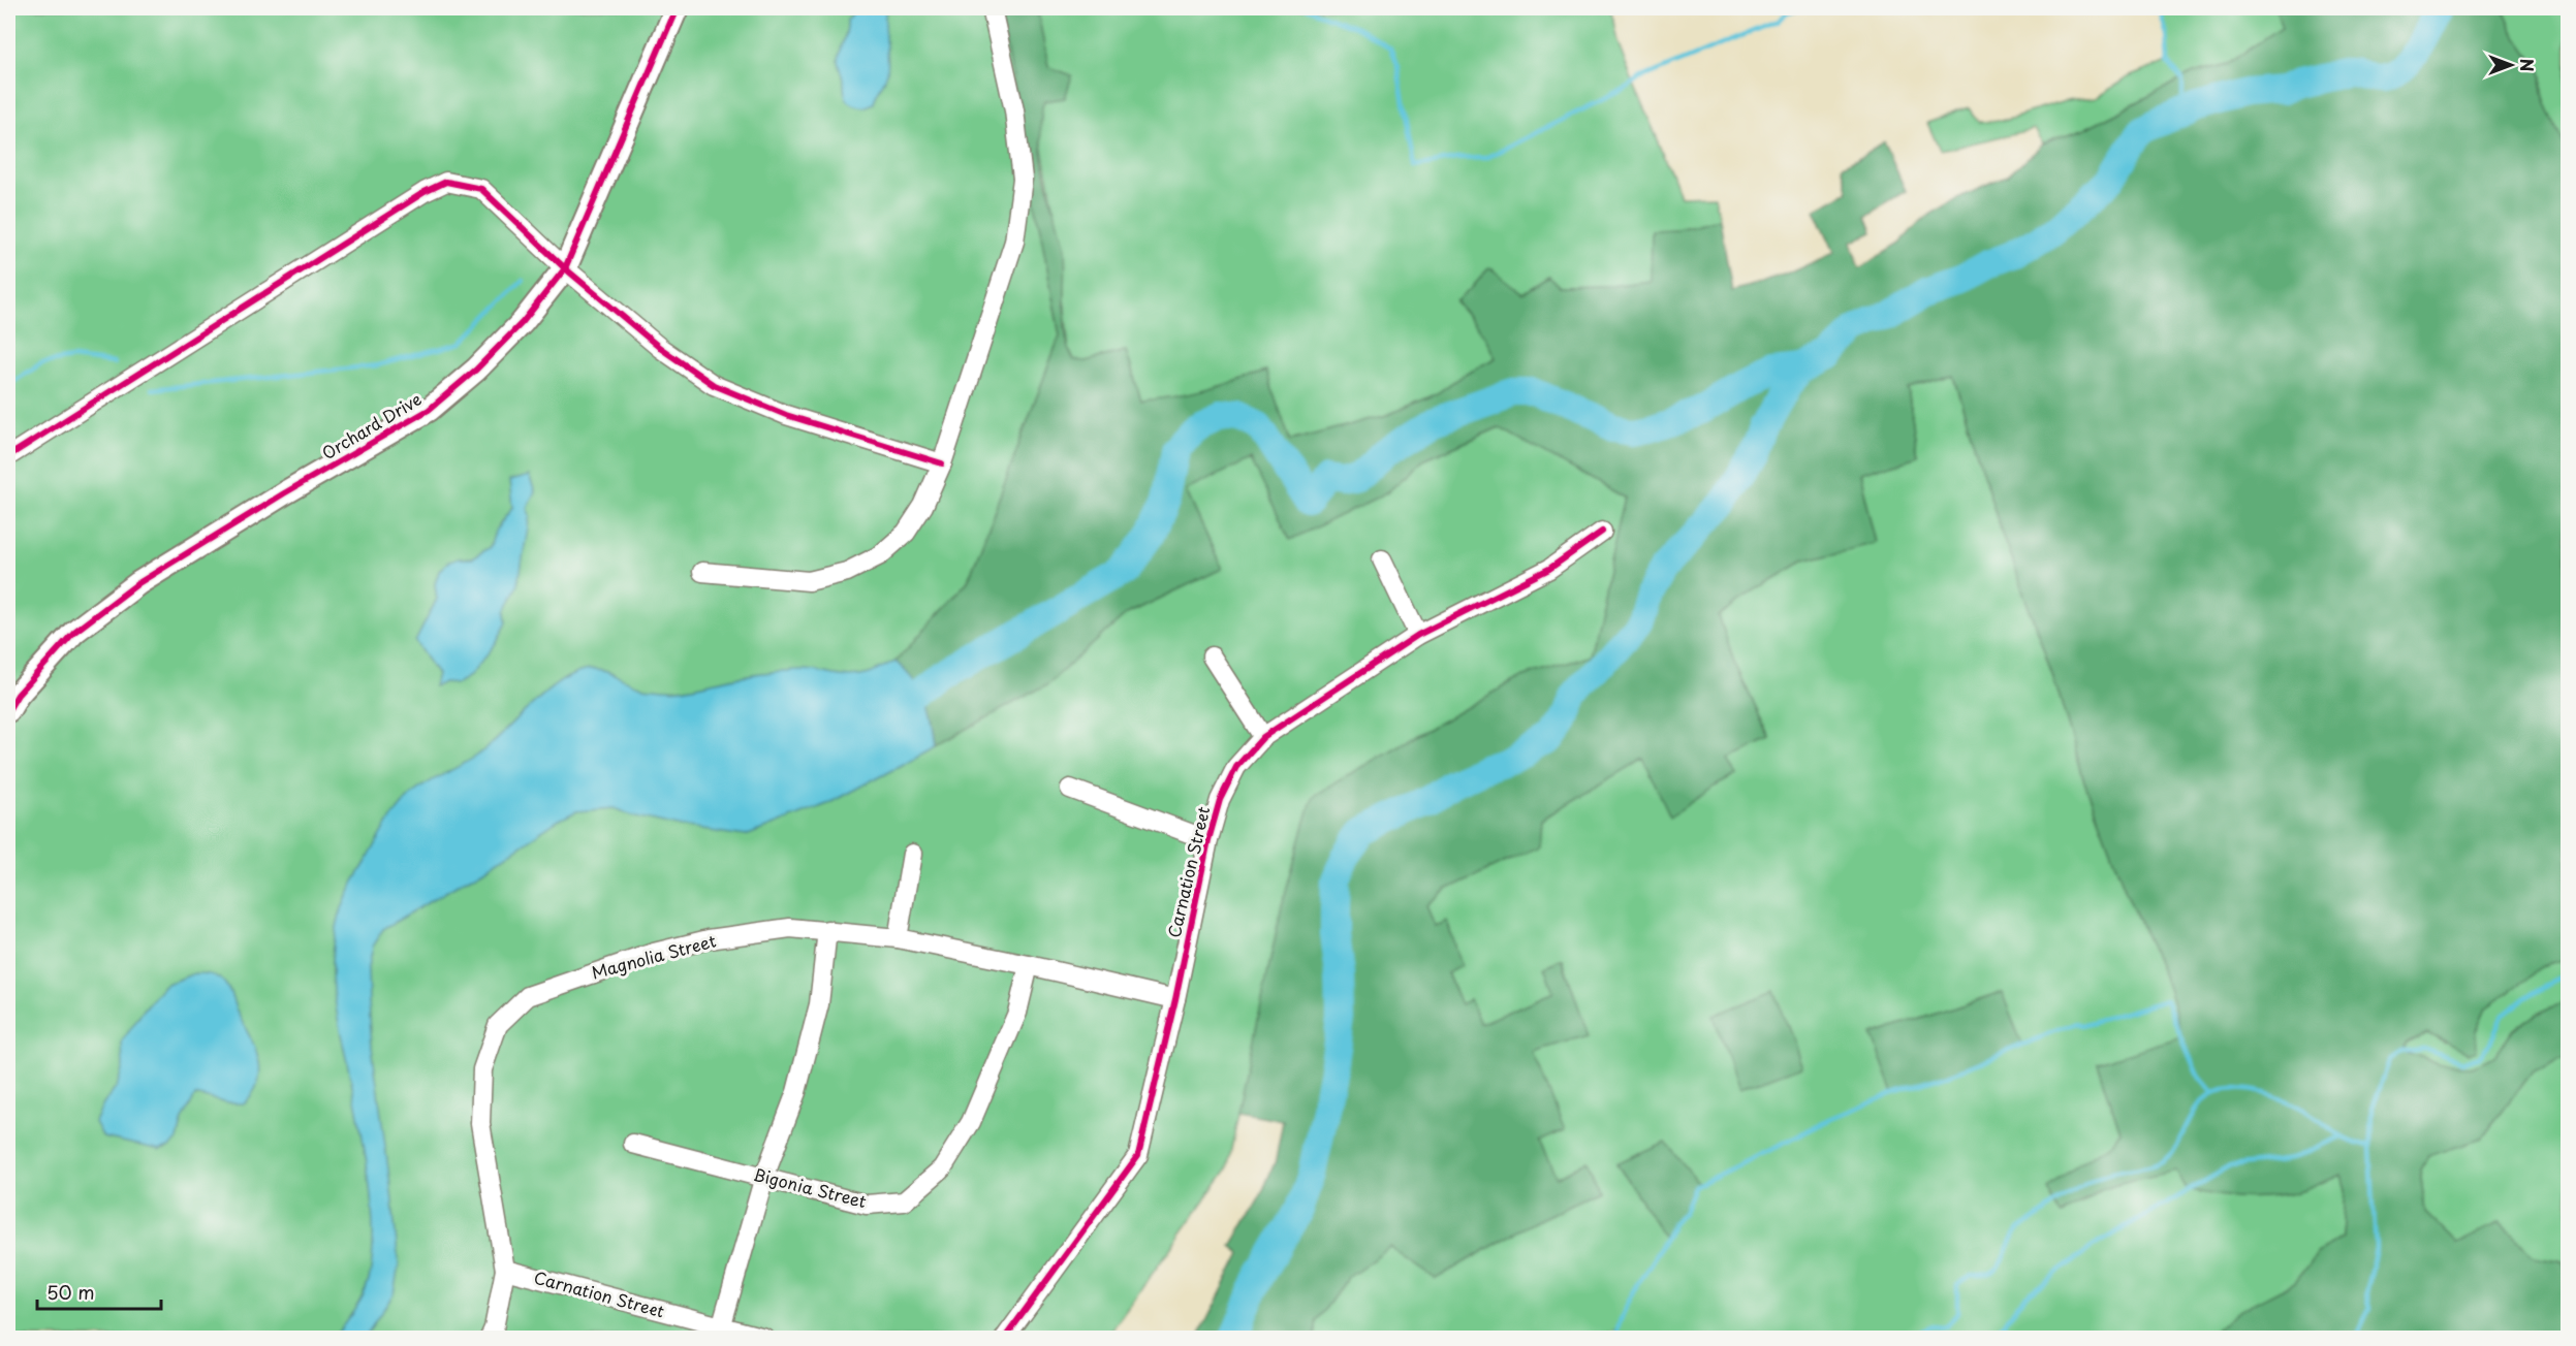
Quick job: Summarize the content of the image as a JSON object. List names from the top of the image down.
{
  "streets": {
    "street": [
      "Orchard Drive",
      "Carnation Street",
      "Magnolia Street",
      "Bigonia Street"
    ]
  },
  "crossings": [
    ["Carnation Street", "Magnolia Street"],
    ["Magnolia Street", "Bigonia Street"]
  ],
  "scale_bar": "50 m",
  "north": "right"
}
